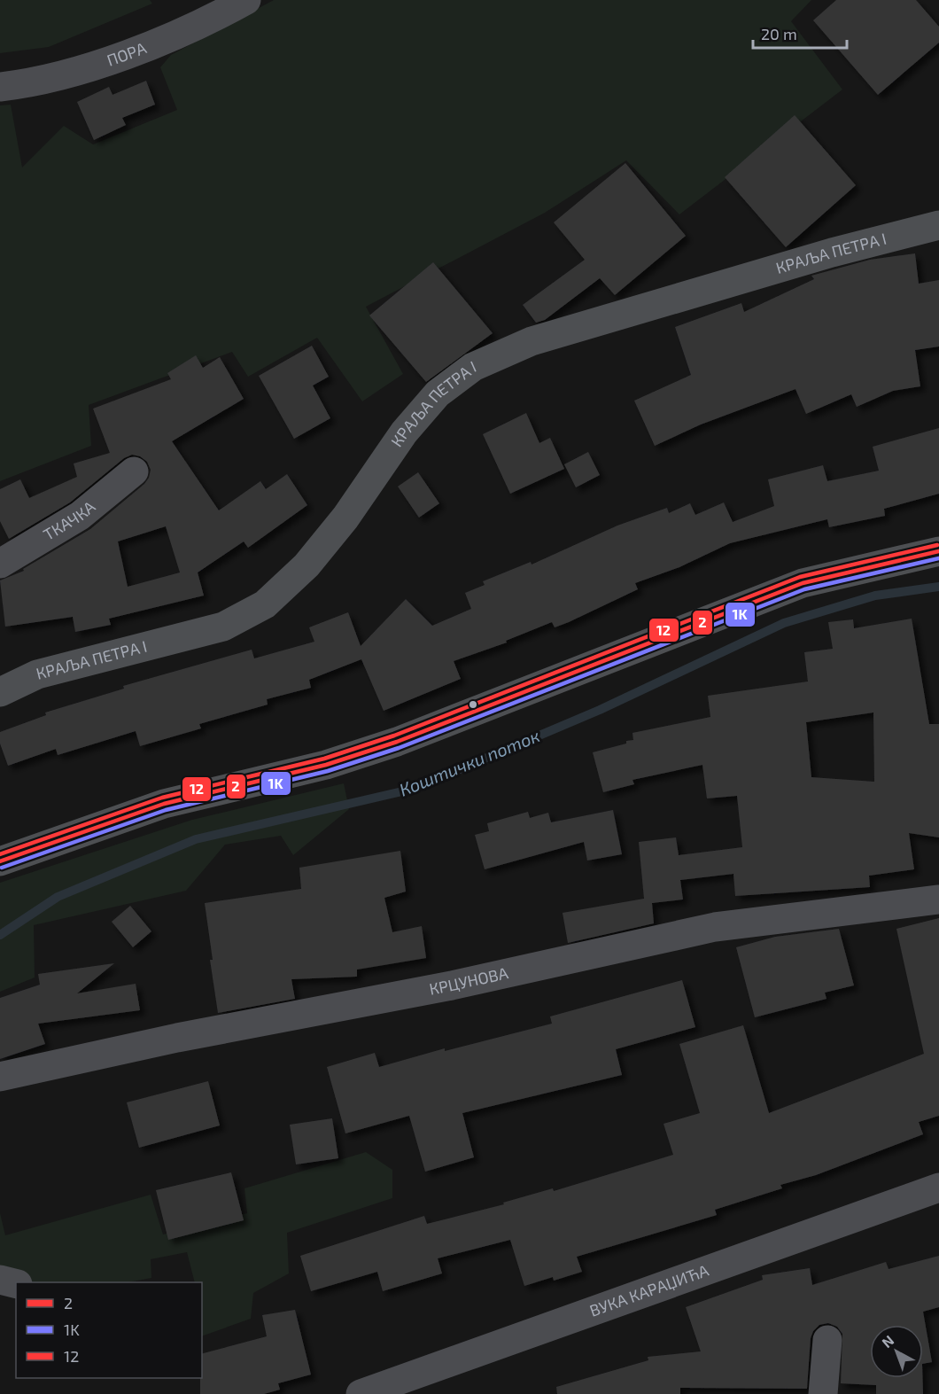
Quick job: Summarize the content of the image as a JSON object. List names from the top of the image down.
{
  "streets": {
    "main road": ["КРАЉА ПЕТРА I"],
    "street": [
      "ПОРА",
      "ТКАЧКА",
      "КРЦУНОВА",
      "ВУКА КАРАЏИЋА"
    ]
  },
  "water": ["Коштички поток"],
  "lines": ["transit line 12", "transit line 2", "transit line 1K"],
  "legend": ["2", "1K", "12"],
  "scale_bar": "20 m",
  "north": "top left"
}
